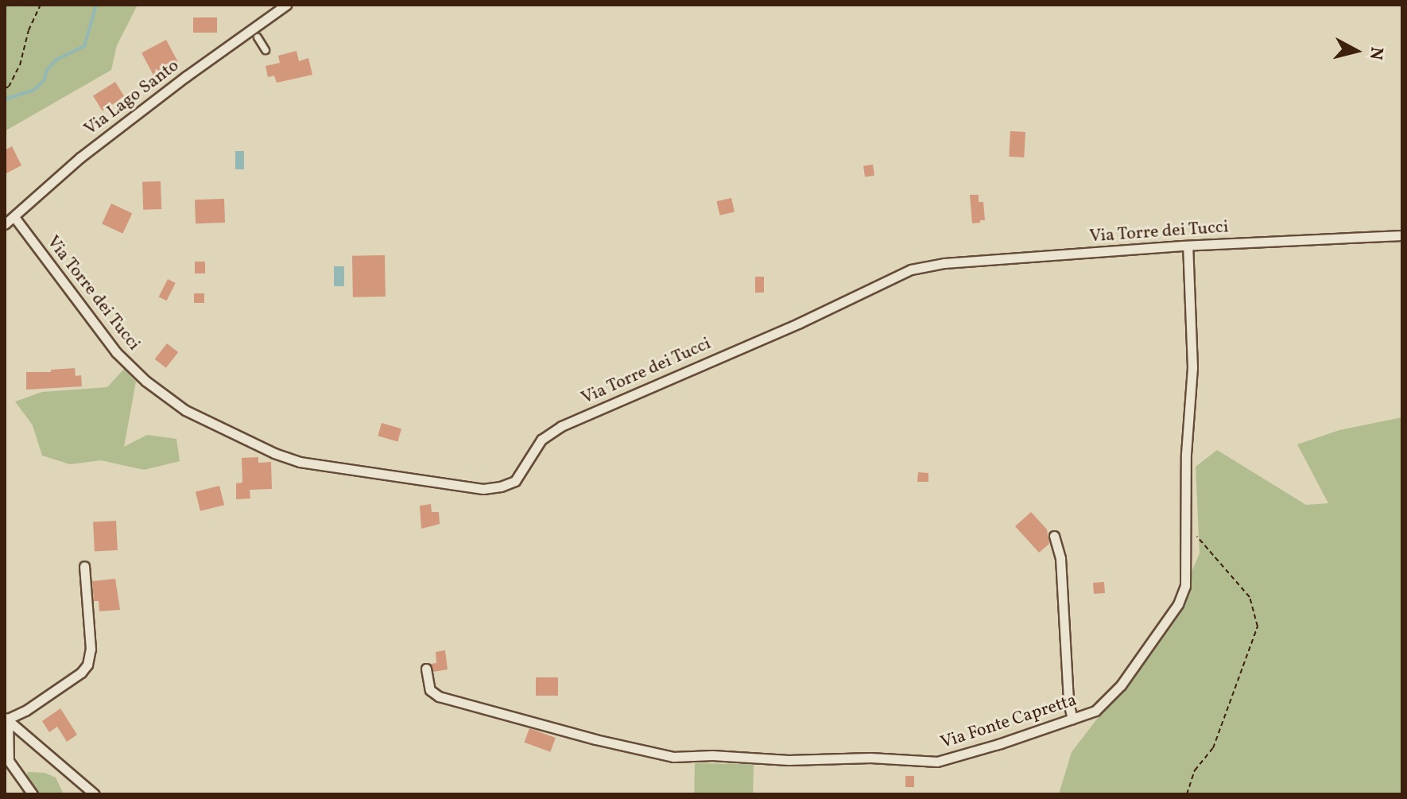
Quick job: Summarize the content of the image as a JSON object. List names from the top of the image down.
{
  "streets": {
    "street": ["Via Lago Santo", "Via Torre dei Tucci", "Via Fonte Capretta"]
  },
  "crossings": [
    ["Via Lago Santo", "Via Torre dei Tucci"],
    ["Via Torre dei Tucci", "Via Fonte Capretta"]
  ],
  "north": "right"
}
